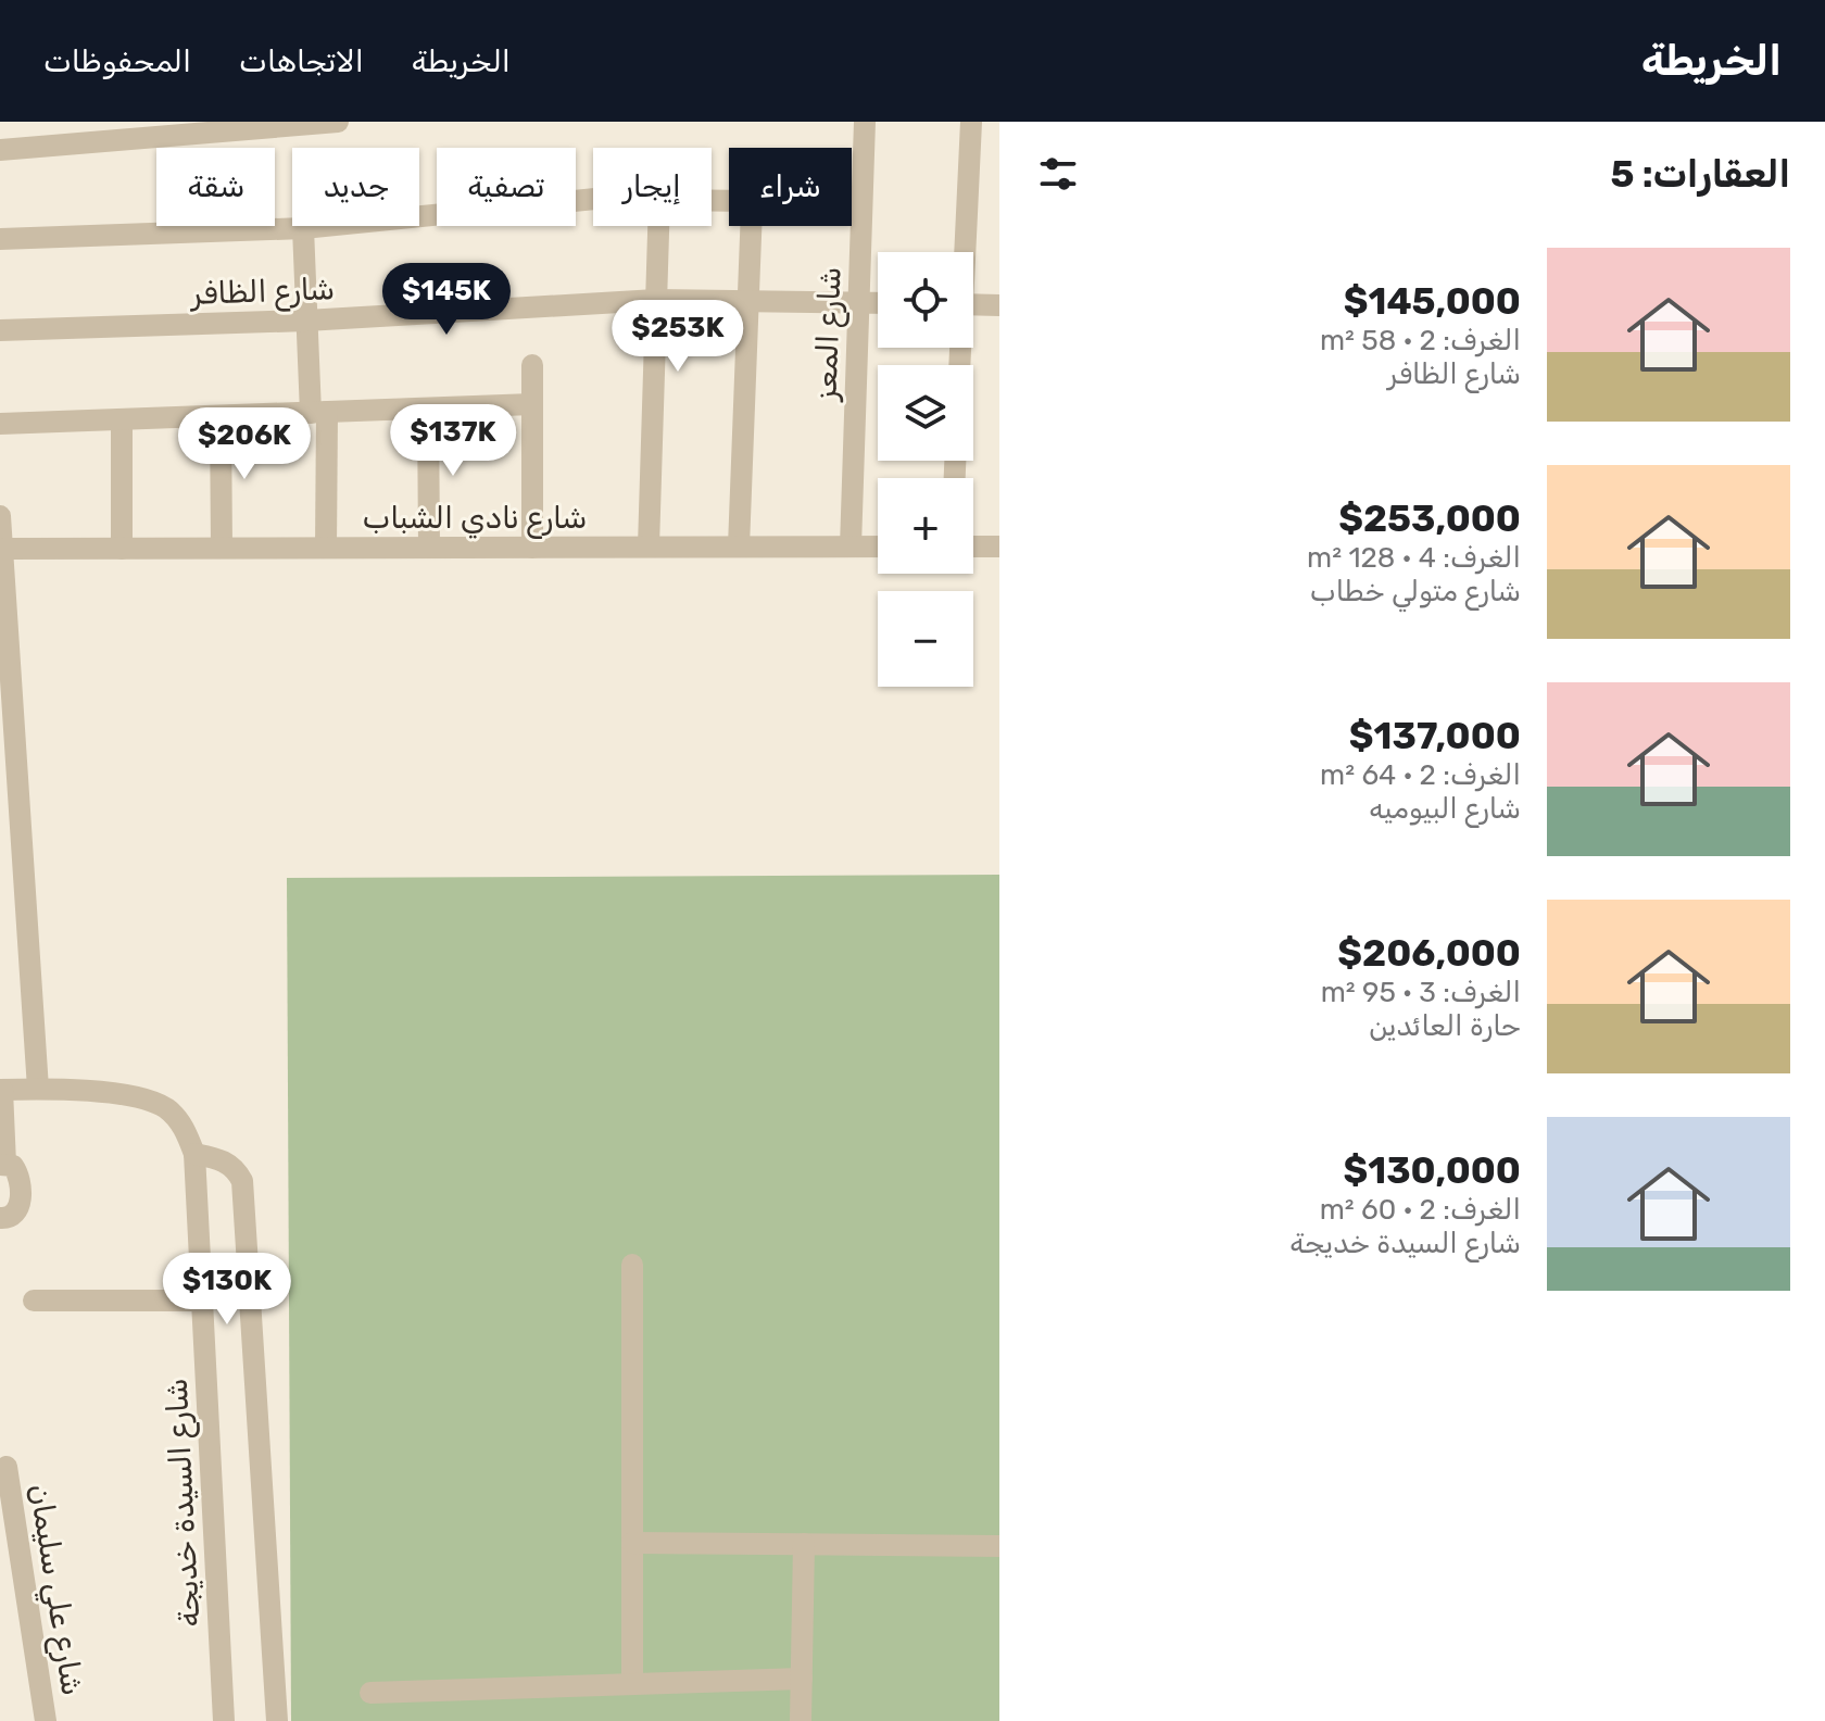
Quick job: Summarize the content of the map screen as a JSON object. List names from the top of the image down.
{
  "streets": {
    "street": [
      "شارع الظافر",
      "شارع المعز",
      "شارع نادي الشباب",
      "شارع السيدة خديجة",
      "شارع علي سليمان"
    ]
  },
  "crossings": [
    ["شارع الظافر", "شارع المعز"],
    ["شارع المعز", "شارع نادي الشباب"]
  ],
  "page": {
    "header": "الخريطة",
    "nav": ["الخريطة", "الاتجاهات", "المحفوظات"],
    "heading": "العقارات: 5",
    "chip": [
      "شراء",
      "إيجار",
      "تصفية",
      "جديد",
      "شقة"
    ],
    "list": [
      {
        "name": "$145,000",
        "note": "الغرف: 2 · 58 m² · شارع الظافر"
      },
      {
        "name": "$253,000",
        "note": "الغرف: 4 · 128 m² · شارع متولي خطاب"
      },
      {
        "name": "$137,000",
        "note": "الغرف: 2 · 64 m² · شارع البيوميه"
      },
      {
        "name": "$206,000",
        "note": "الغرف: 3 · 95 m² · حارة العائدين"
      },
      {
        "name": "$130,000",
        "note": "الغرف: 2 · 60 m² · شارع السيدة خديجة"
      }
    ],
    "map_buttons": ["+", "−"],
    "price": [
      "$145K",
      "$253K",
      "$137K",
      "$206K",
      "$130K"
    ]
  }
}
